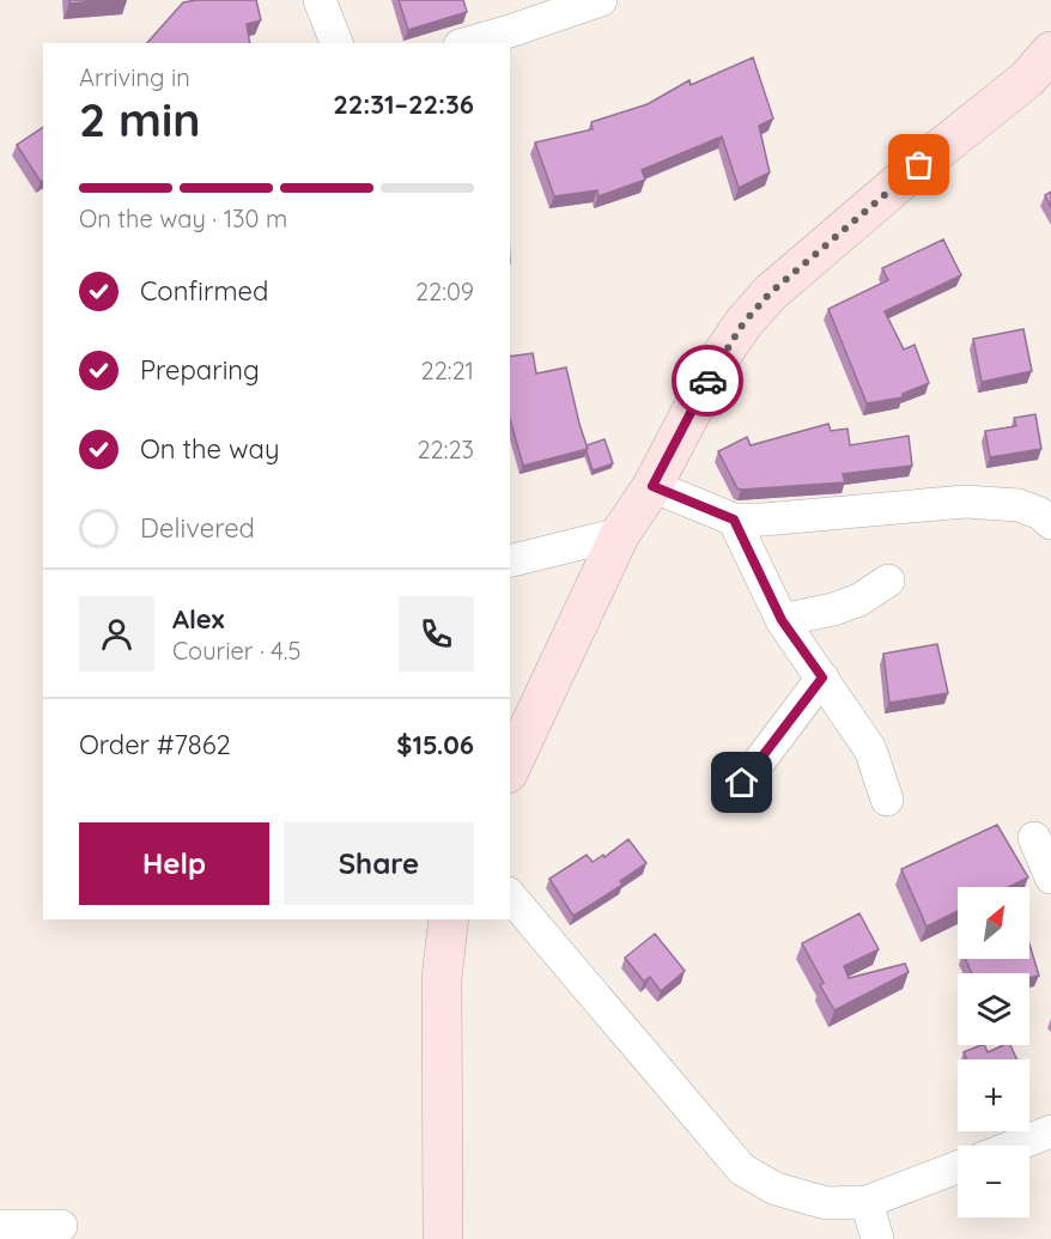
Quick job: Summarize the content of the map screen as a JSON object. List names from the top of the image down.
{
  "north": "top right",
  "page": {
    "heading": ["2 min", "Arriving in", "22:31–22:36"],
    "panel": [
      "Alex",
      "Courier · 4.5",
      "Order #7862",
      "$15.06"
    ],
    "bar": "On the way · 130 m",
    "list": [
      ["Confirmed", "22:09"],
      ["Preparing", "22:21"],
      ["On the way", "22:23"],
      "Delivered"
    ],
    "buttons": ["Help", "Share"],
    "map_buttons": ["+", "−"]
  }
}
